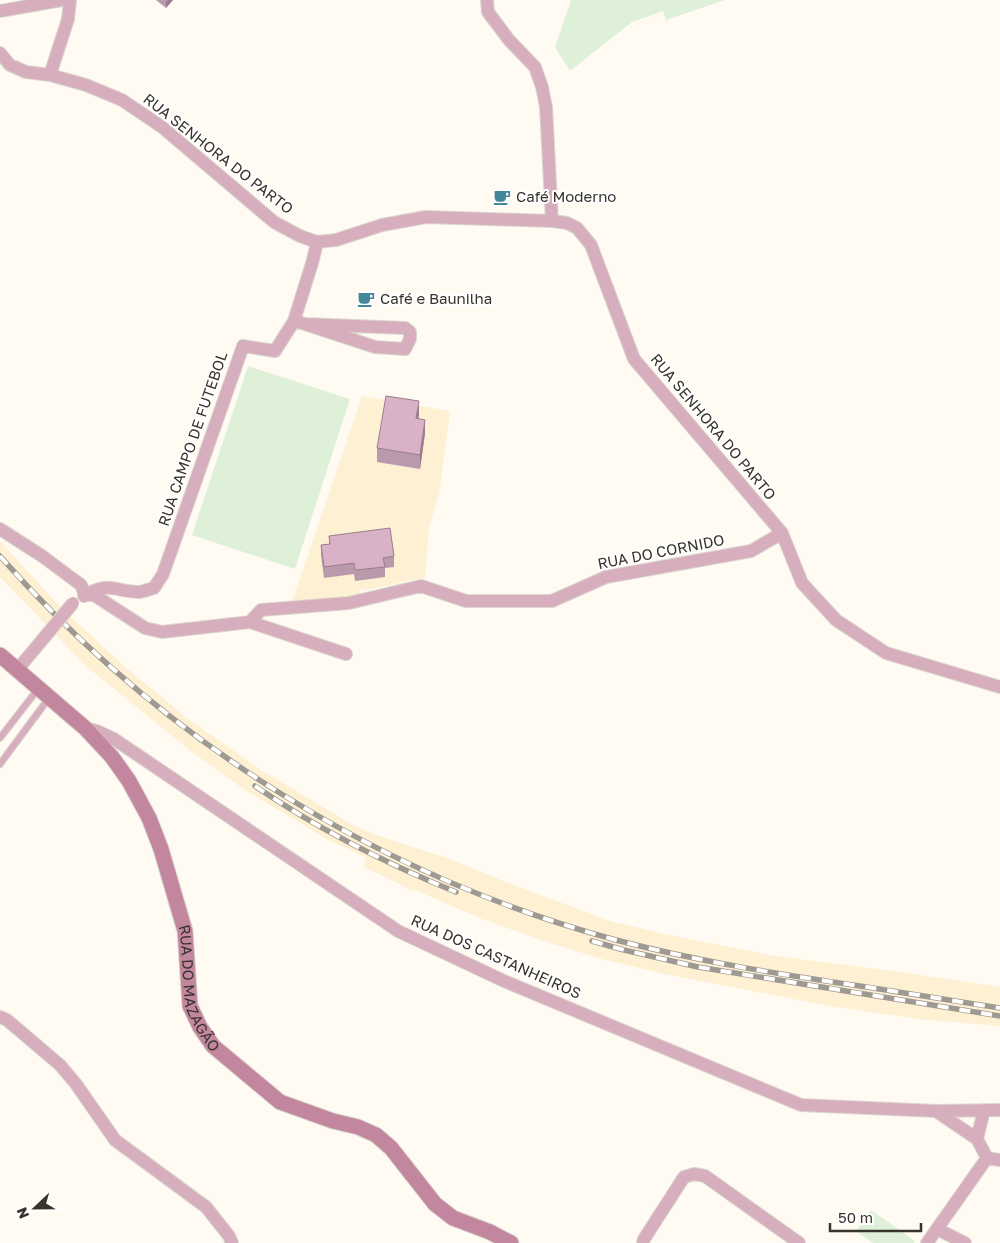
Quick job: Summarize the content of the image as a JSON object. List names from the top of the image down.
{
  "streets": {
    "street": [
      "RUA SENHORA DO PARTO",
      "RUA CAMPO DE FUTEBOL",
      "RUA DO CORNIDO",
      "RUA DOS CASTANHEIROS",
      "RUA DO MAZAGÃO"
    ]
  },
  "crossings": [
    ["RUA SENHORA DO PARTO", "RUA CAMPO DE FUTEBOL"],
    ["RUA SENHORA DO PARTO", "RUA DO CORNIDO"],
    ["RUA CAMPO DE FUTEBOL", "RUA DO CORNIDO"],
    ["RUA DOS CASTANHEIROS", "RUA DO MAZAGÃO"]
  ],
  "places": {
    "cafe": ["Café Moderno", "Café e Baunilha"]
  },
  "scale_bar": "50 m",
  "north": "left"
}
